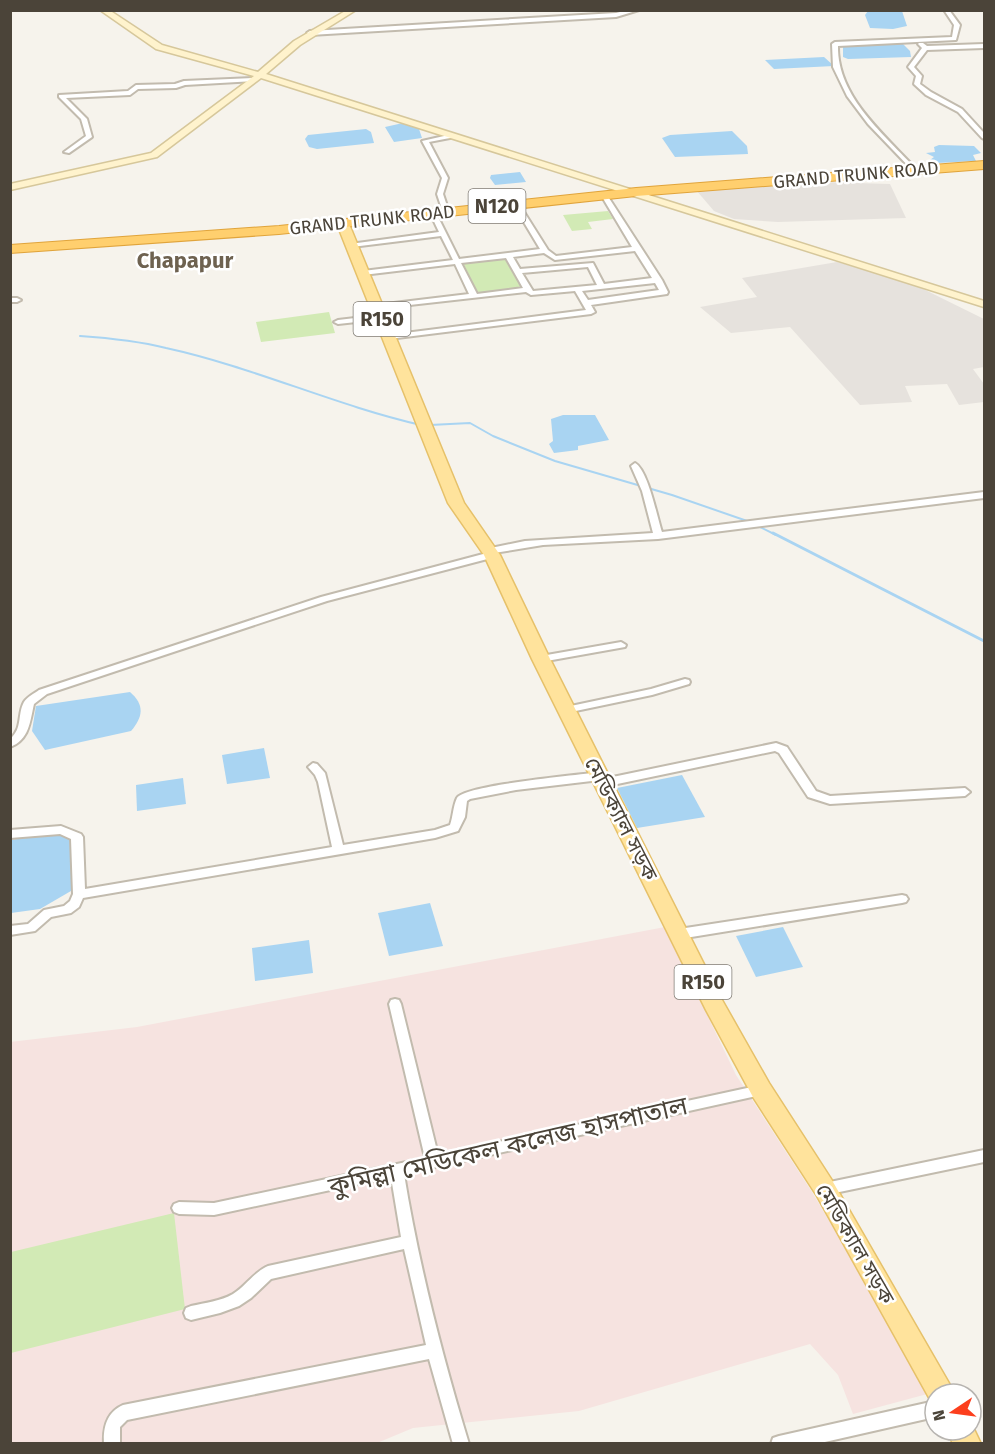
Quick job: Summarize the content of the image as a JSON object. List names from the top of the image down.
{
  "streets": {
    "highway": ["GRAND TRUNK ROAD", "N120"],
    "main road": ["R150", "মেডিক্যাল সড়ক"],
    "street": ["কুমিল্লা মেডিকেল কলেজ হাসপাতাল"]
  },
  "crossings": [
    ["GRAND TRUNK ROAD", "মেডিক্যাল সড়ক"],
    ["মেডিক্যাল সড়ক", "কুমিল্লা মেডিকেল কলেজ হাসপাতাল"]
  ],
  "districts": ["Chapapur"],
  "north": "left"
}
